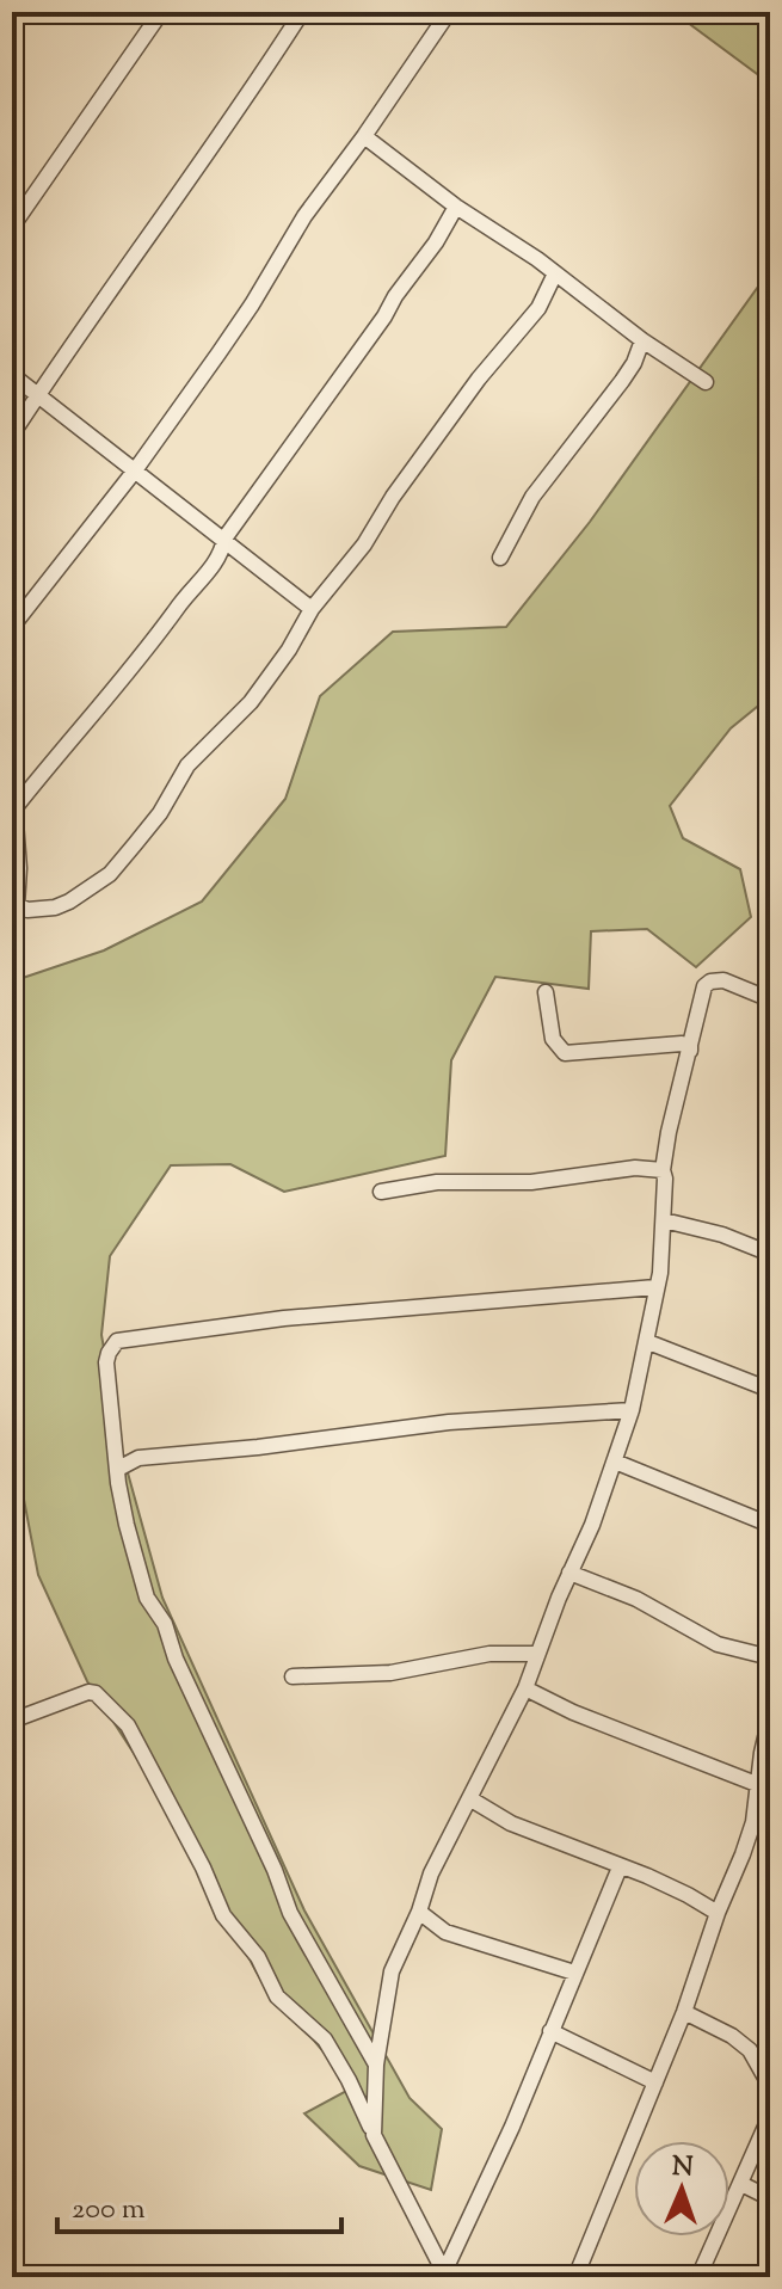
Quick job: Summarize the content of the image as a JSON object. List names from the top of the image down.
{
  "scale_bar": "200 m",
  "north": "top"
}
